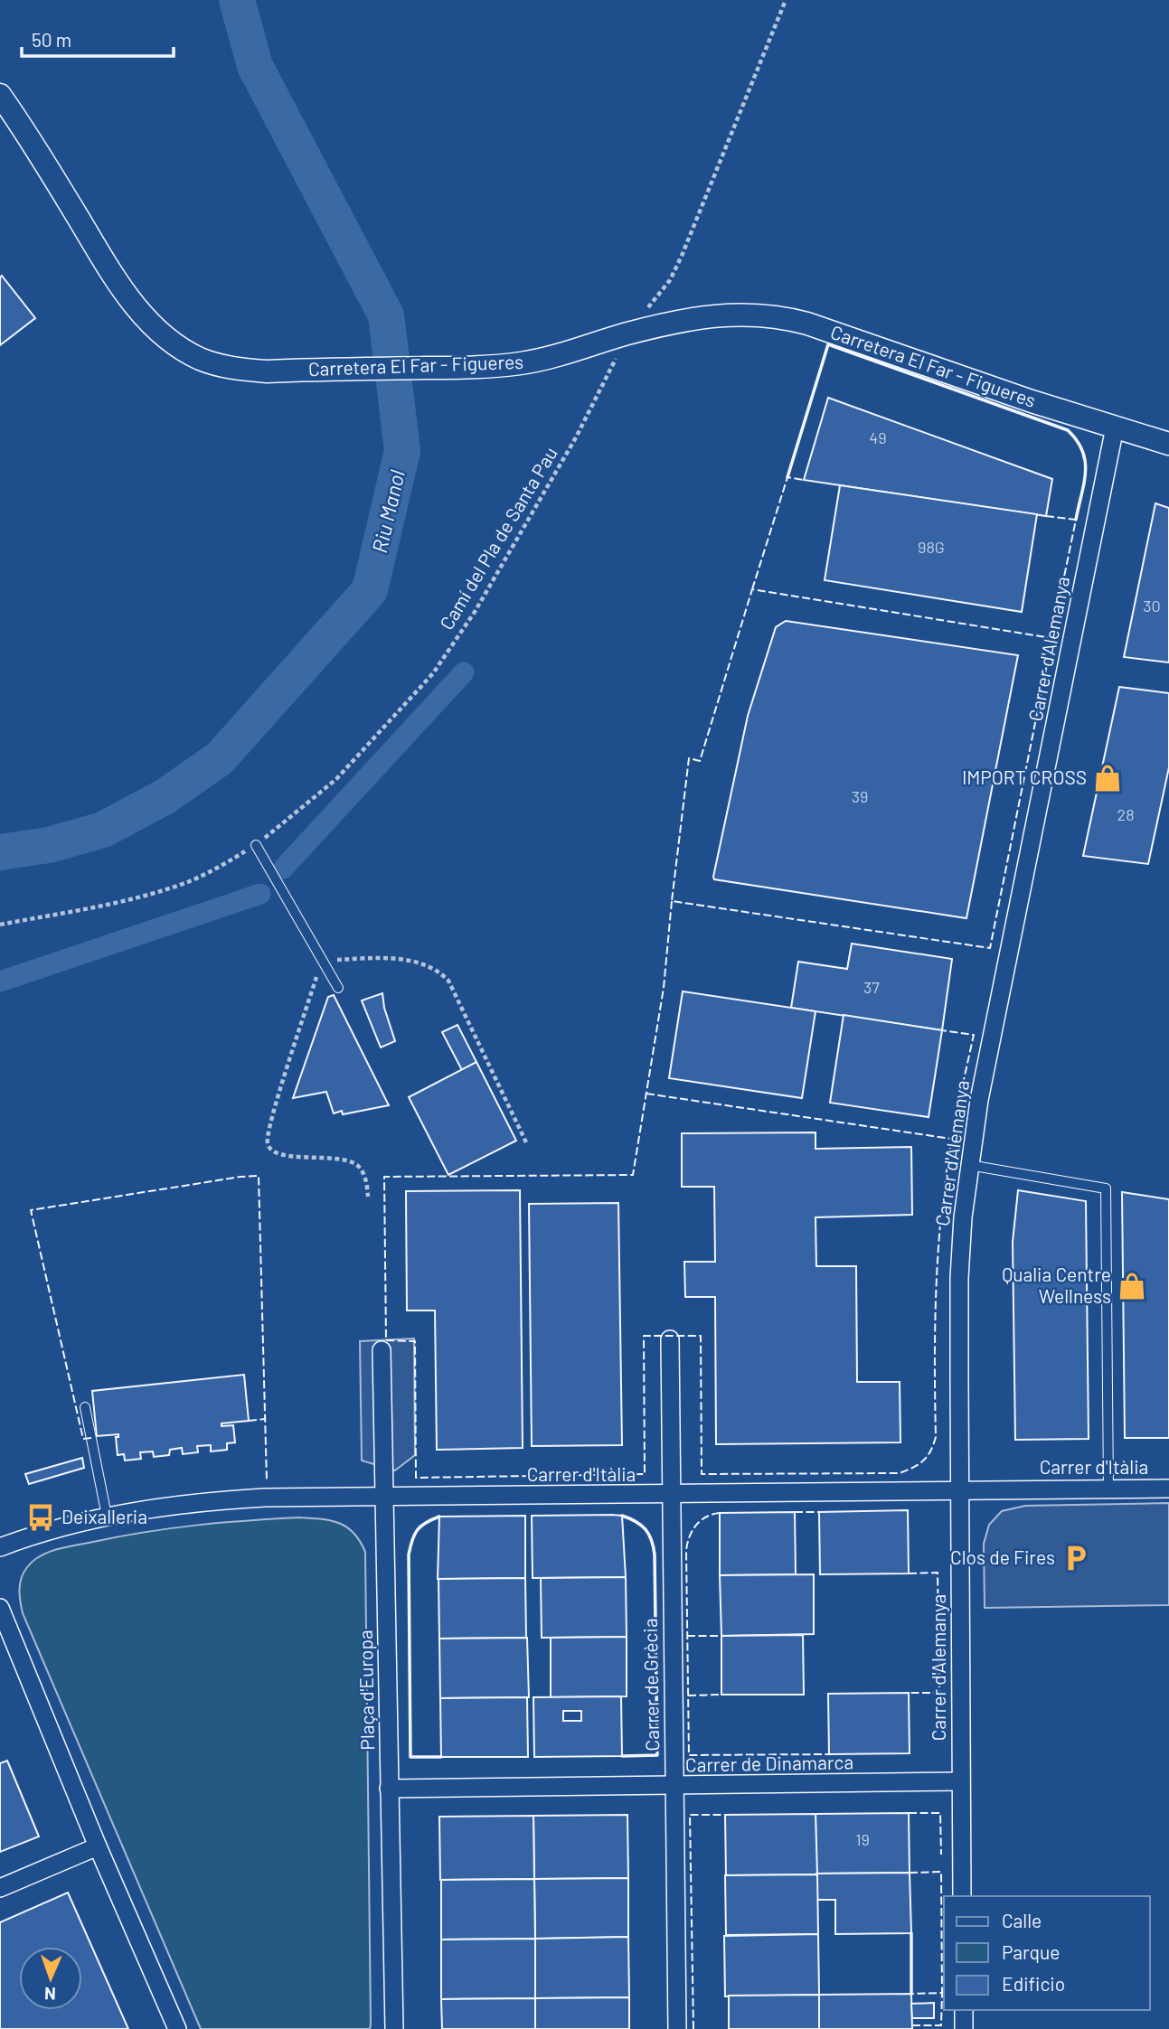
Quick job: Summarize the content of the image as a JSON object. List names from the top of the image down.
{
  "streets": {
    "street": [
      "Carretera El Far - Figueres",
      "Carrer d'Alemanya",
      "Carrer d'Itàlia",
      "Carrer de Grècia",
      "Plaça d'Europa",
      "Carrer de Dinamarca"
    ],
    "path": ["Camí del Pla de Santa Pau"]
  },
  "crossings": [
    ["Carretera El Far - Figueres", "Camí del Pla de Santa Pau"],
    ["Carretera El Far - Figueres", "Carrer d'Alemanya"],
    ["Carrer d'Alemanya", "Carrer d'Itàlia"],
    ["Carrer d'Alemanya", "Carrer de Dinamarca"],
    ["Carrer d'Itàlia", "Carrer de Grècia"],
    ["Carrer d'Itàlia", "Plaça d'Europa"],
    ["Carrer de Grècia", "Carrer de Dinamarca"],
    ["Plaça d'Europa", "Carrer de Dinamarca"]
  ],
  "water": ["Riu Manol"],
  "places": {
    "shop": ["IMPORT CROSS", "Qualia Centre Wellness"],
    "bus stop": ["Deixalleria"],
    "parking": ["Clos de Fires"]
  },
  "house_numbers": [
    "49",
    "98G",
    "30",
    "39",
    "28",
    "37",
    "19"
  ],
  "legend": ["Calle", "Parque", "Edificio"],
  "scale_bar": "50 m",
  "north": "bottom"
}
